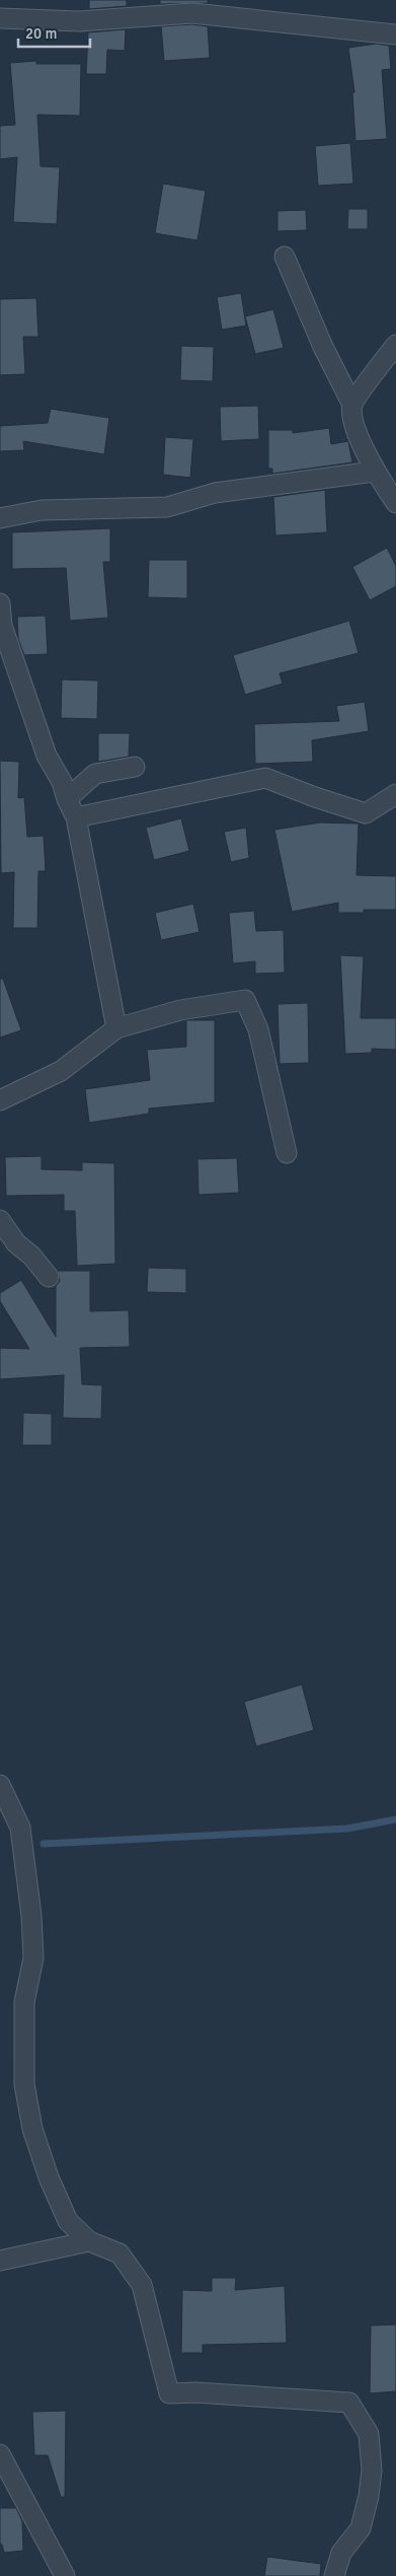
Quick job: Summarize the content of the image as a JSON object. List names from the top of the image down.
{
  "scale_bar": "20 m"
}
